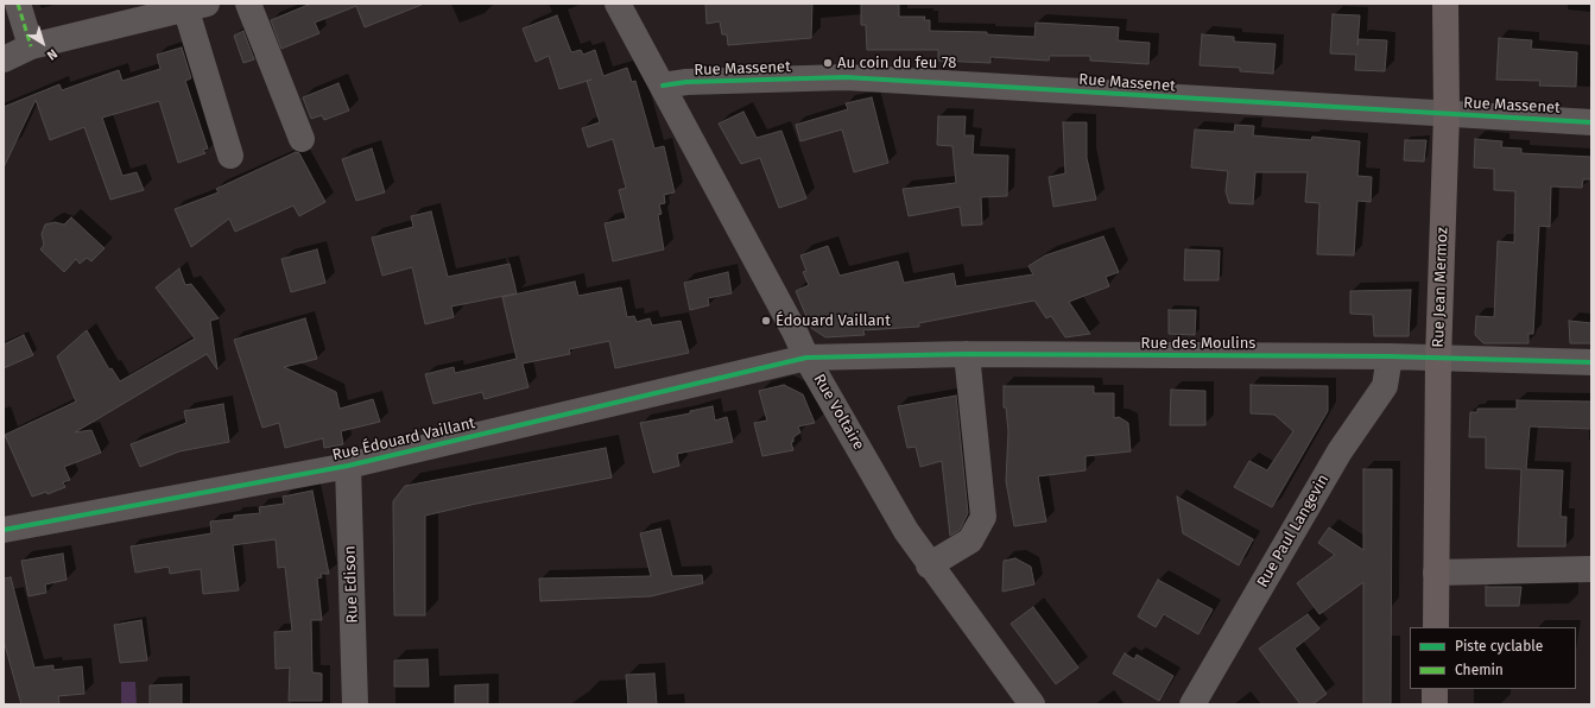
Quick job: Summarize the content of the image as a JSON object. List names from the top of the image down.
{
  "streets": {
    "main road": ["Rue Jean Mermoz"],
    "street": [
      "Rue Massenet",
      "Rue des Moulins",
      "Rue Voltaire",
      "Rue Édouard Vaillant",
      "Rue Paul Langevin",
      "Rue Edison"
    ]
  },
  "crossings": [
    ["Rue Massenet", "Rue Jean Mermoz"],
    ["Rue Massenet", "Rue Voltaire"],
    ["Rue Jean Mermoz", "Rue des Moulins"],
    ["Rue des Moulins", "Rue Voltaire"],
    ["Rue des Moulins", "Rue Édouard Vaillant"],
    ["Rue des Moulins", "Rue Paul Langevin"],
    ["Rue Voltaire", "Rue Édouard Vaillant"],
    ["Rue Édouard Vaillant", "Rue Edison"]
  ],
  "places": ["Au coin du feu 78", "Édouard Vaillant"],
  "legend": ["Piste cyclable", "Chemin"],
  "north": "bottom right"
}
